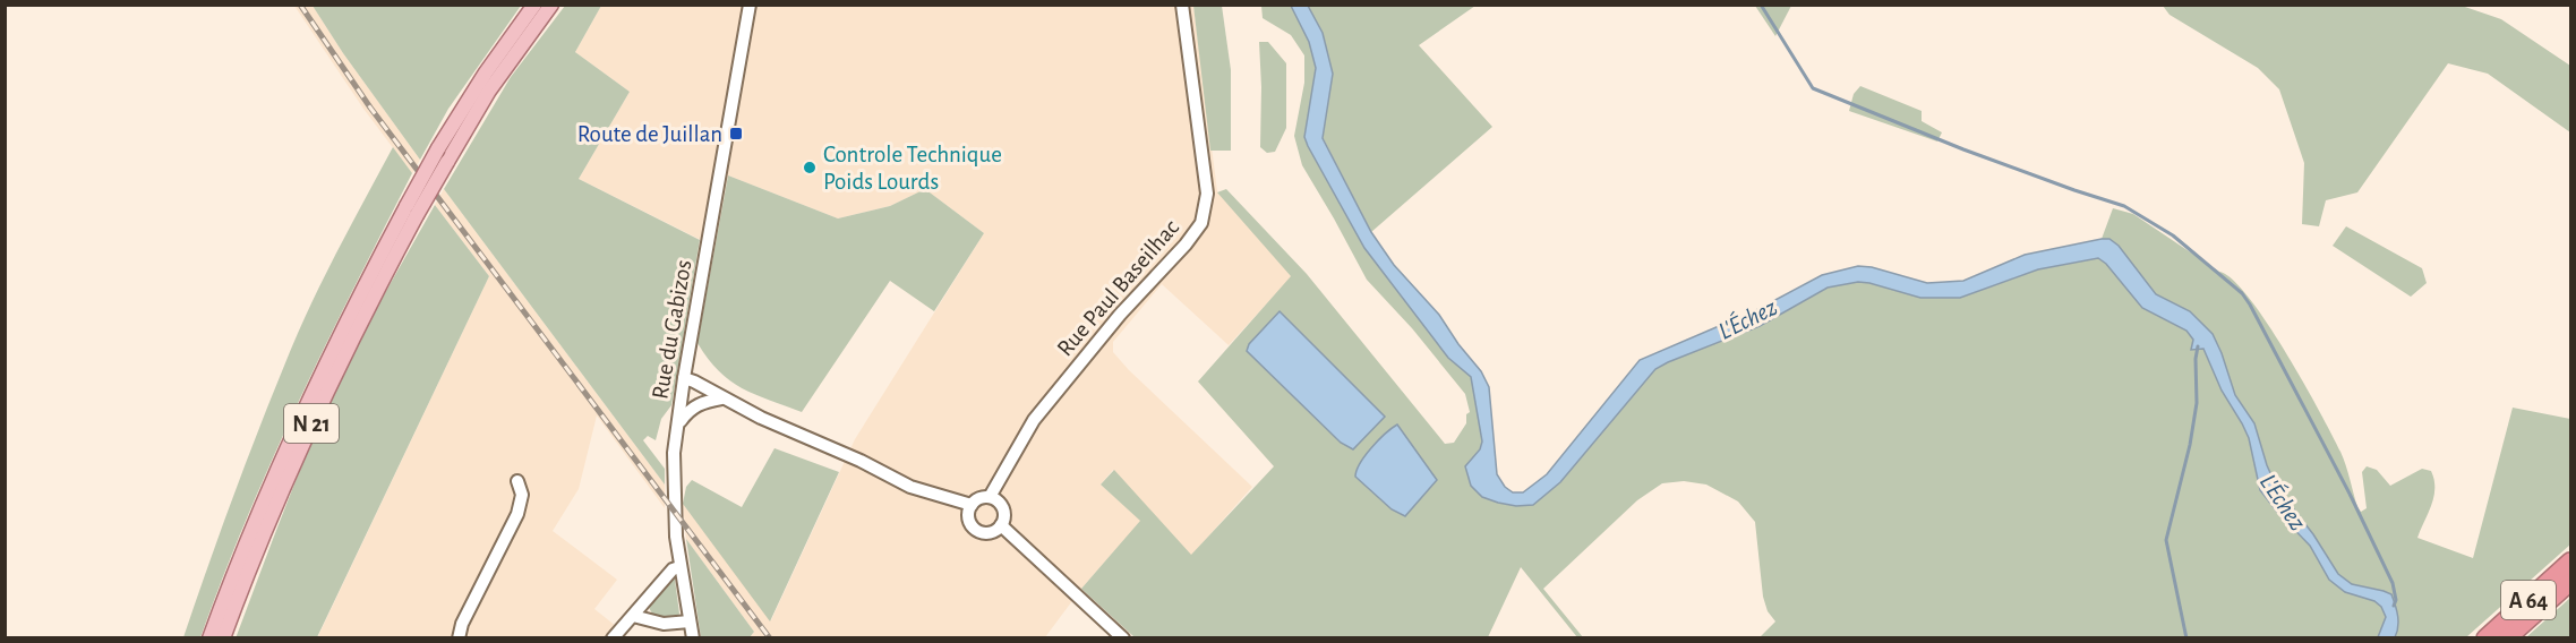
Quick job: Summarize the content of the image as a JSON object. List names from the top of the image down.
{
  "streets": {
    "highway": ["A 64"],
    "main road": ["N 21"],
    "street": ["Rue Paul Baseilhac", "Rue du Gabizos"]
  },
  "water": ["L'Échez"],
  "places": {
    "transit": ["Route de Juillan"],
    "other": ["Controle Technique Poids Lourds"]
  }
}
